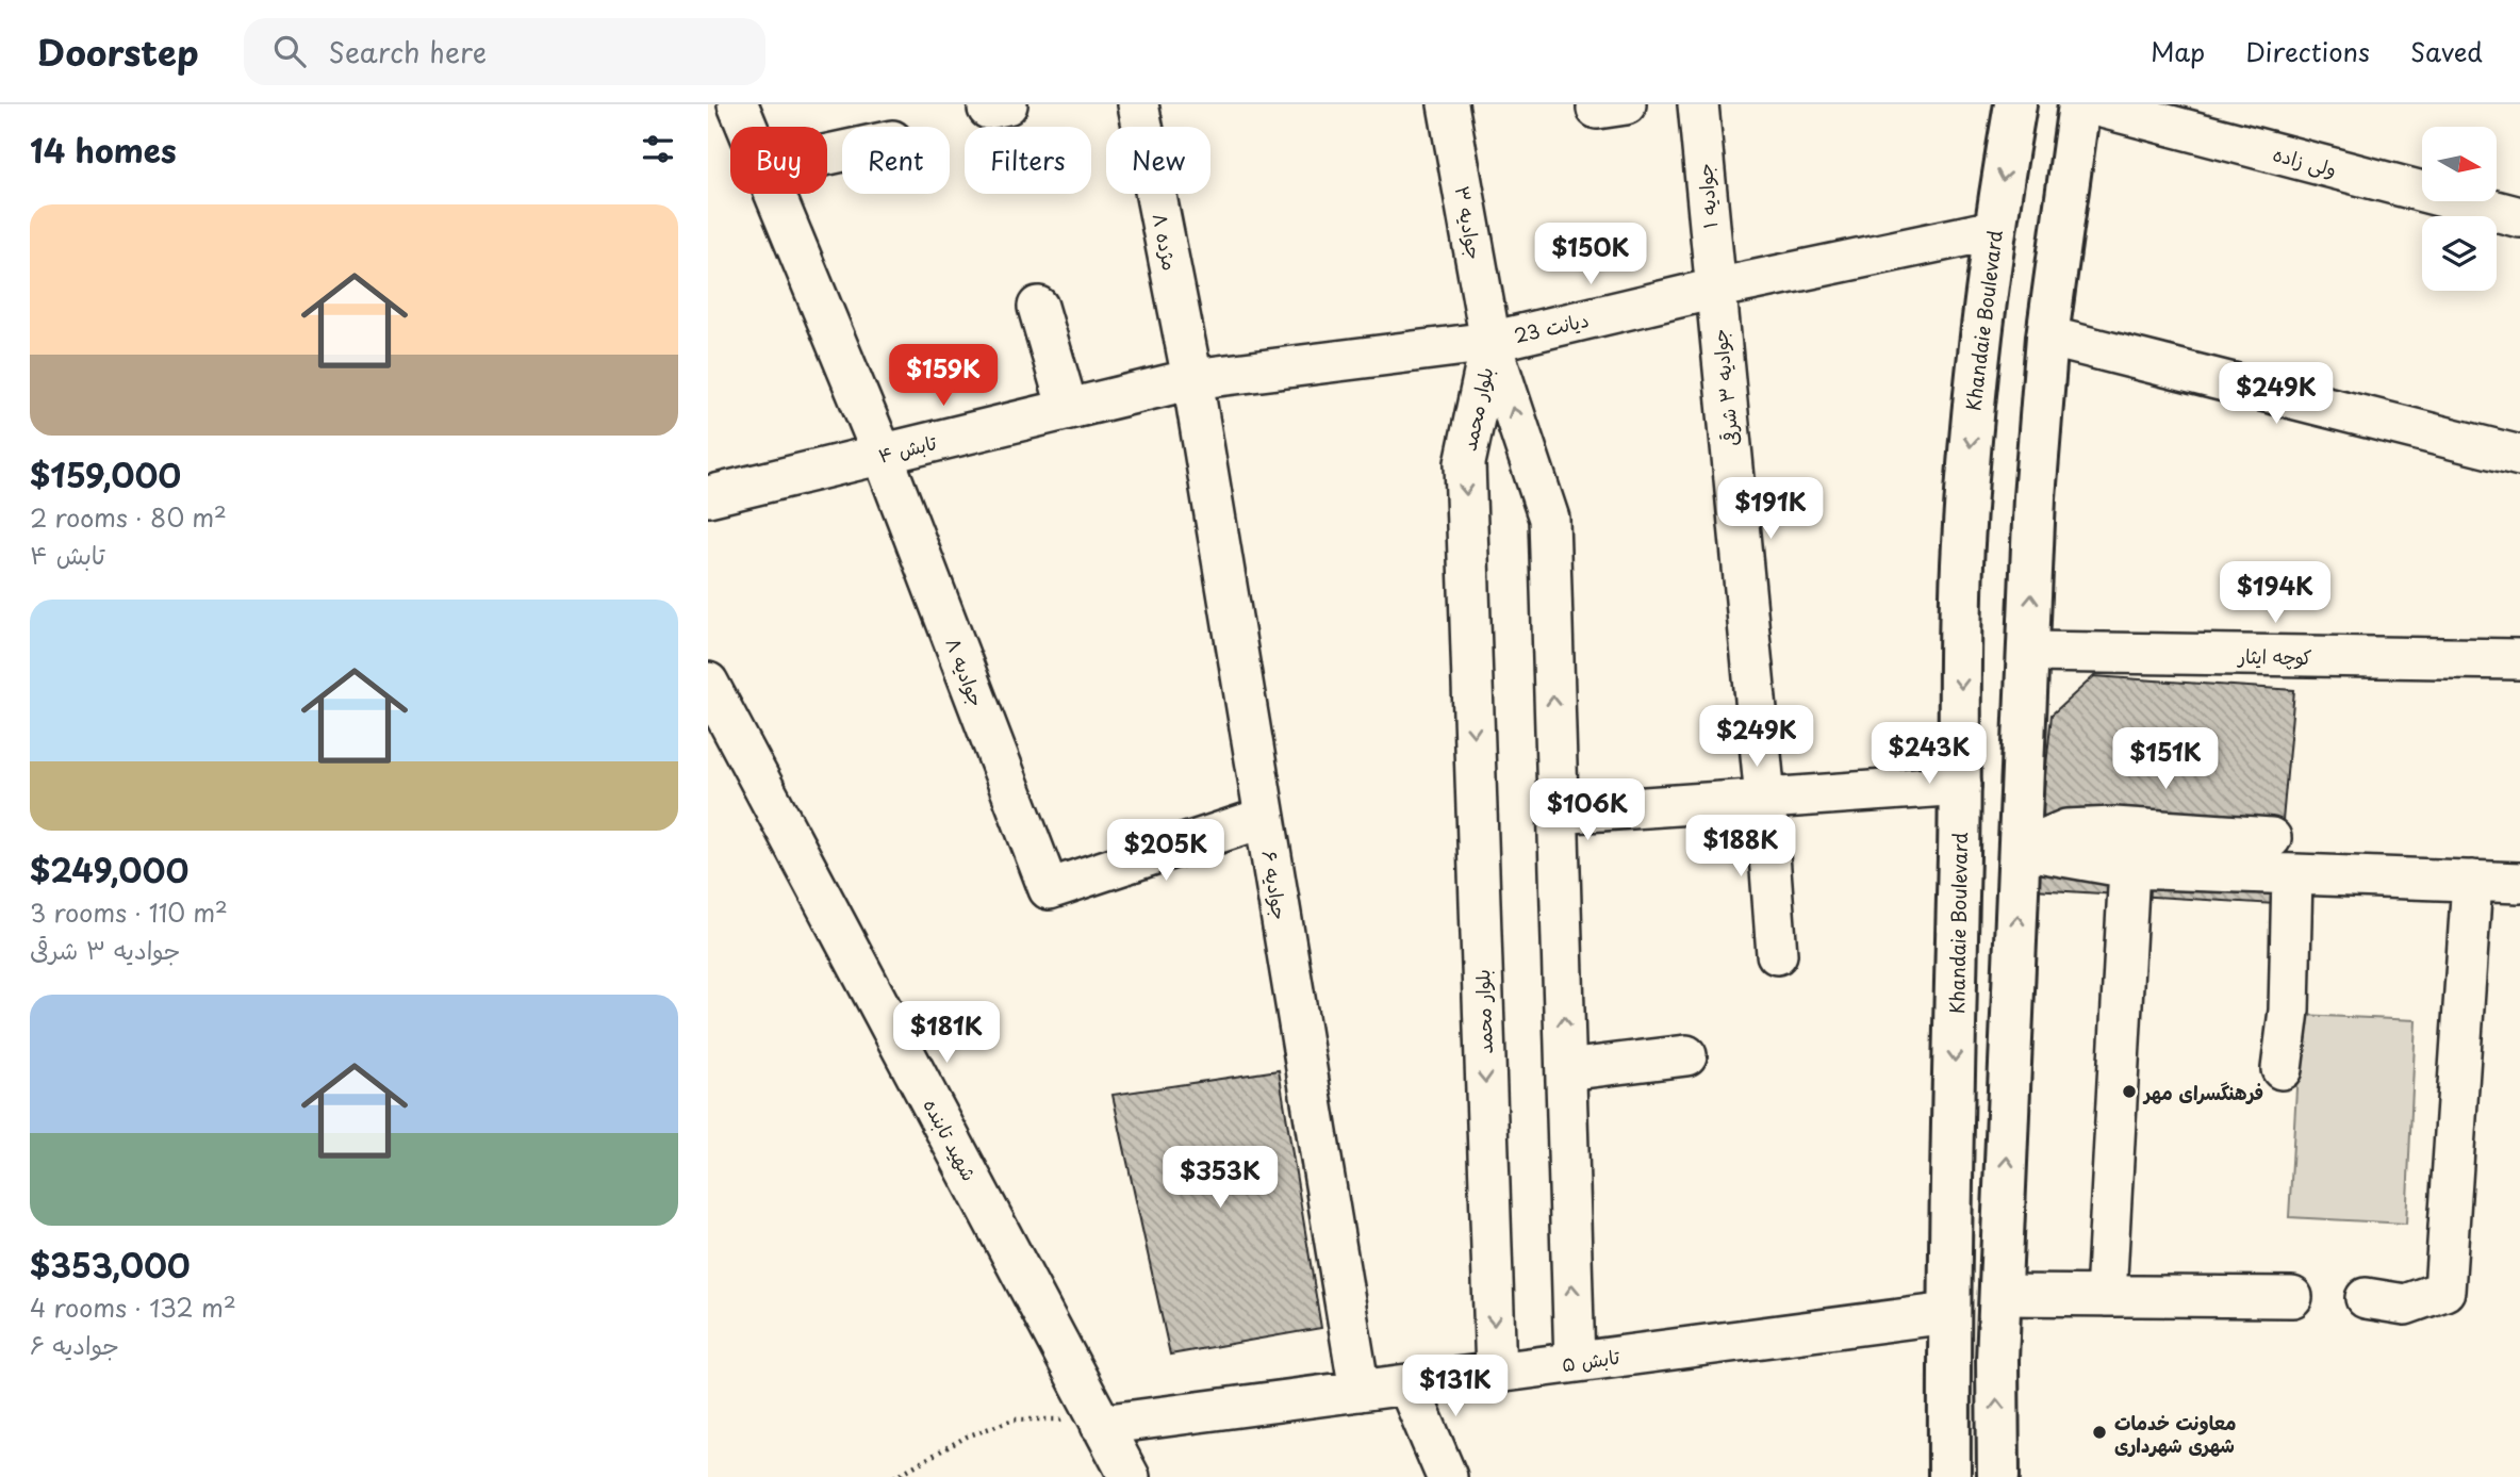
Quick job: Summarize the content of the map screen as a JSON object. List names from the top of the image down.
{
  "streets": {
    "main road": ["Khandaie Boulevard"],
    "street": [
      "ولی زاده",
      "جوادیه ۱",
      "جوادیه ۳",
      "مژده ۸",
      "دیانت 23",
      "جوادیه ۳ شرقی",
      "بلوار محمد",
      "تابش ۴",
      "کوچه ایثار",
      "جوادیه ۸",
      "جوادیه ۶",
      "شهید تابنده",
      "تابش ۵"
    ]
  },
  "crossings": [
    ["جوادیه ۱", "دیانت 23"],
    ["جوادیه ۱", "جوادیه ۳ شرقی"],
    ["جوادیه ۳", "دیانت 23"],
    ["جوادیه ۳", "بلوار محمد"],
    ["مژده ۸", "دیانت 23"],
    ["مژده ۸", "تابش ۴"],
    ["مژده ۸", "جوادیه ۶"],
    ["Khandaie Boulevard", "دیانت 23"],
    ["Khandaie Boulevard", "تابش ۵"],
    ["دیانت 23", "جوادیه ۳ شرقی"],
    ["دیانت 23", "بلوار محمد"],
    ["دیانت 23", "تابش ۴"],
    ["دیانت 23", "جوادیه ۶"],
    ["بلوار محمد", "تابش ۵"],
    ["تابش ۴", "جوادیه ۸"],
    ["تابش ۴", "جوادیه ۶"],
    ["جوادیه ۸", "جوادیه ۶"],
    ["جوادیه ۶", "تابش ۵"],
    ["شهید تابنده", "تابش ۵"]
  ],
  "places": ["فرهنگسرای مهر", "معاونت خدمات شهری شهرداری"],
  "north": "right",
  "page": {
    "header": "Doorstep",
    "search": "Search here",
    "nav": ["Map", "Directions", "Saved"],
    "heading": "14 homes",
    "chip": [
      "Buy",
      "Rent",
      "Filters",
      "New"
    ],
    "list": [
      {
        "name": "$159,000",
        "note": "2 rooms · 80 m² · تابش ۴"
      },
      {
        "name": "$249,000",
        "note": "3 rooms · 110 m² · جوادیه ۳ شرقی"
      },
      {
        "name": "$353,000",
        "note": "4 rooms · 132 m² · جوادیه ۶"
      }
    ],
    "price": [
      "$150K",
      "$159K",
      "$249K",
      "$191K",
      "$194K",
      "$249K",
      "$243K",
      "$151K",
      "$106K",
      "$188K",
      "$205K",
      "$181K",
      "$353K",
      "$131K"
    ]
  }
}
